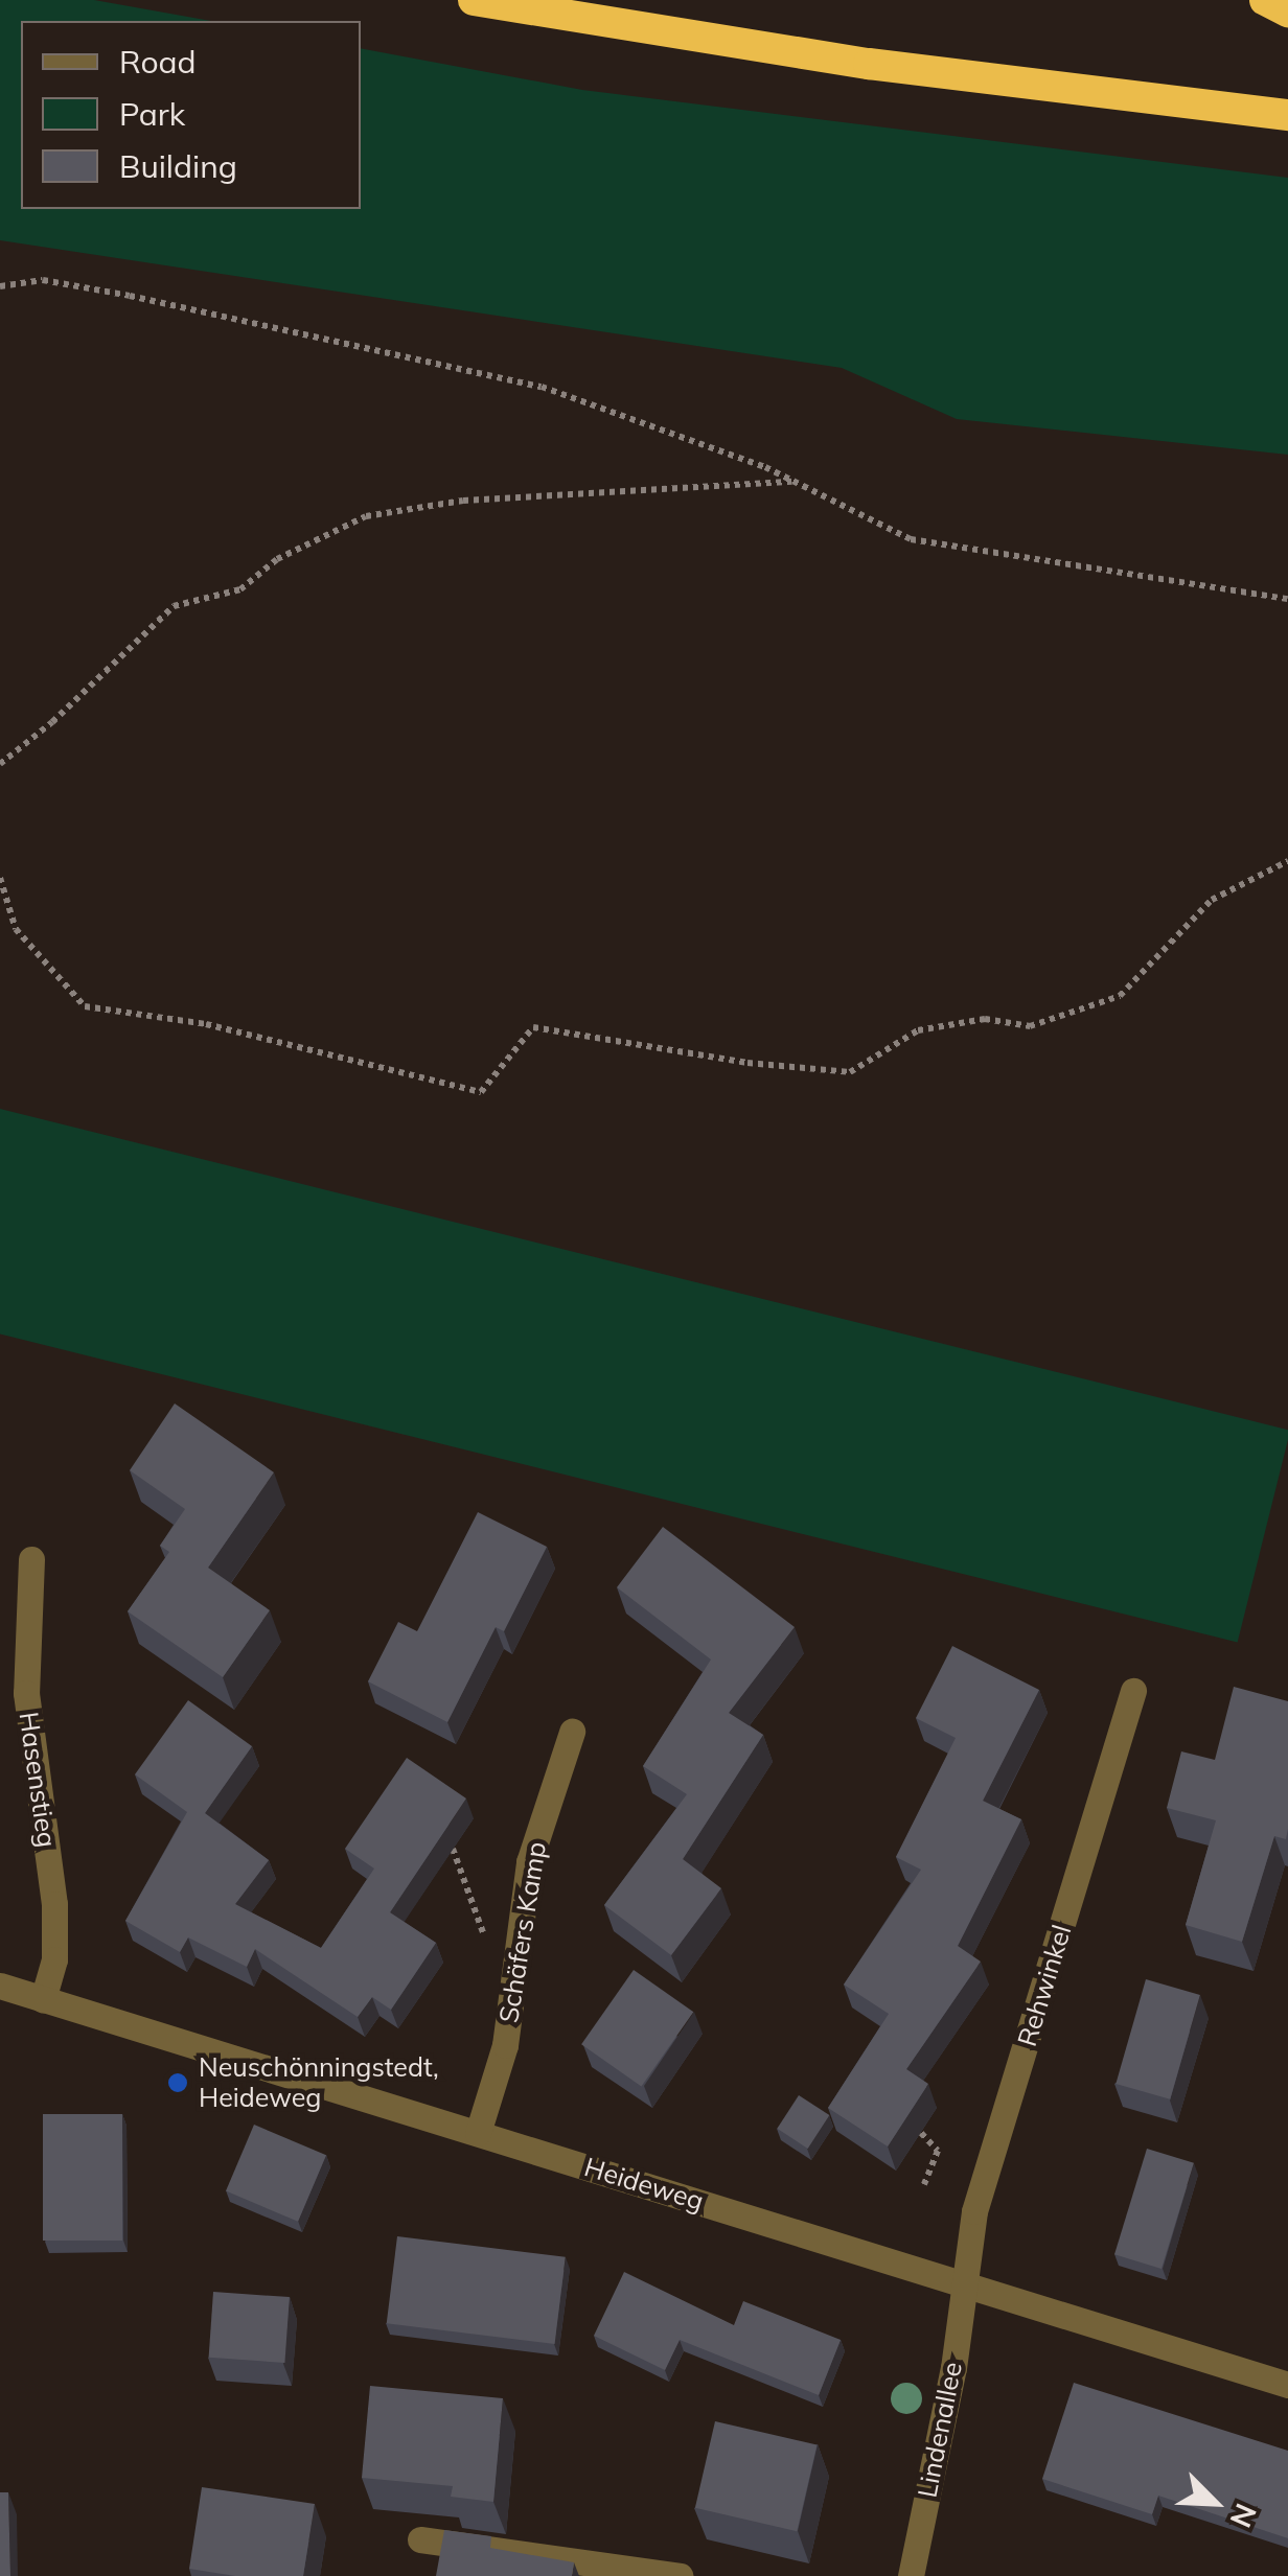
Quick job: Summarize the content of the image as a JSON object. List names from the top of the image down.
{
  "streets": {
    "street": [
      "Hasenstieg",
      "Schäfers Kamp",
      "Rehwinkel",
      "Heideweg",
      "Lindenallee"
    ]
  },
  "crossings": [
    ["Hasenstieg", "Heideweg"],
    ["Schäfers Kamp", "Heideweg"],
    ["Rehwinkel", "Heideweg"],
    ["Rehwinkel", "Lindenallee"],
    ["Heideweg", "Lindenallee"]
  ],
  "places": ["Neuschönningstedt, Heideweg"],
  "legend": ["Road", "Park", "Building"],
  "north": "bottom right"
}
